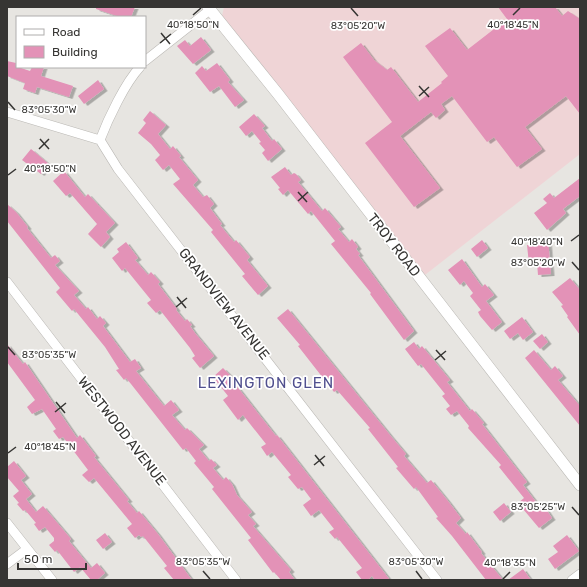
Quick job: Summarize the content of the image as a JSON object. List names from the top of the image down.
{
  "streets": {
    "street": ["TROY ROAD", "GRANDVIEW AVENUE", "WESTWOOD AVENUE"]
  },
  "districts": ["LEXINGTON GLEN"],
  "legend": ["Road", "Building"],
  "scale_bar": "50 m",
  "coordinates": [
    "40°18'50\"N",
    "40°18'45\"N",
    "83°05'20\"W",
    "83°05'30\"W",
    "40°18'40\"N",
    "83°05'35\"W",
    "83°05'25\"W",
    "40°18'35\"N"
  ]
}
